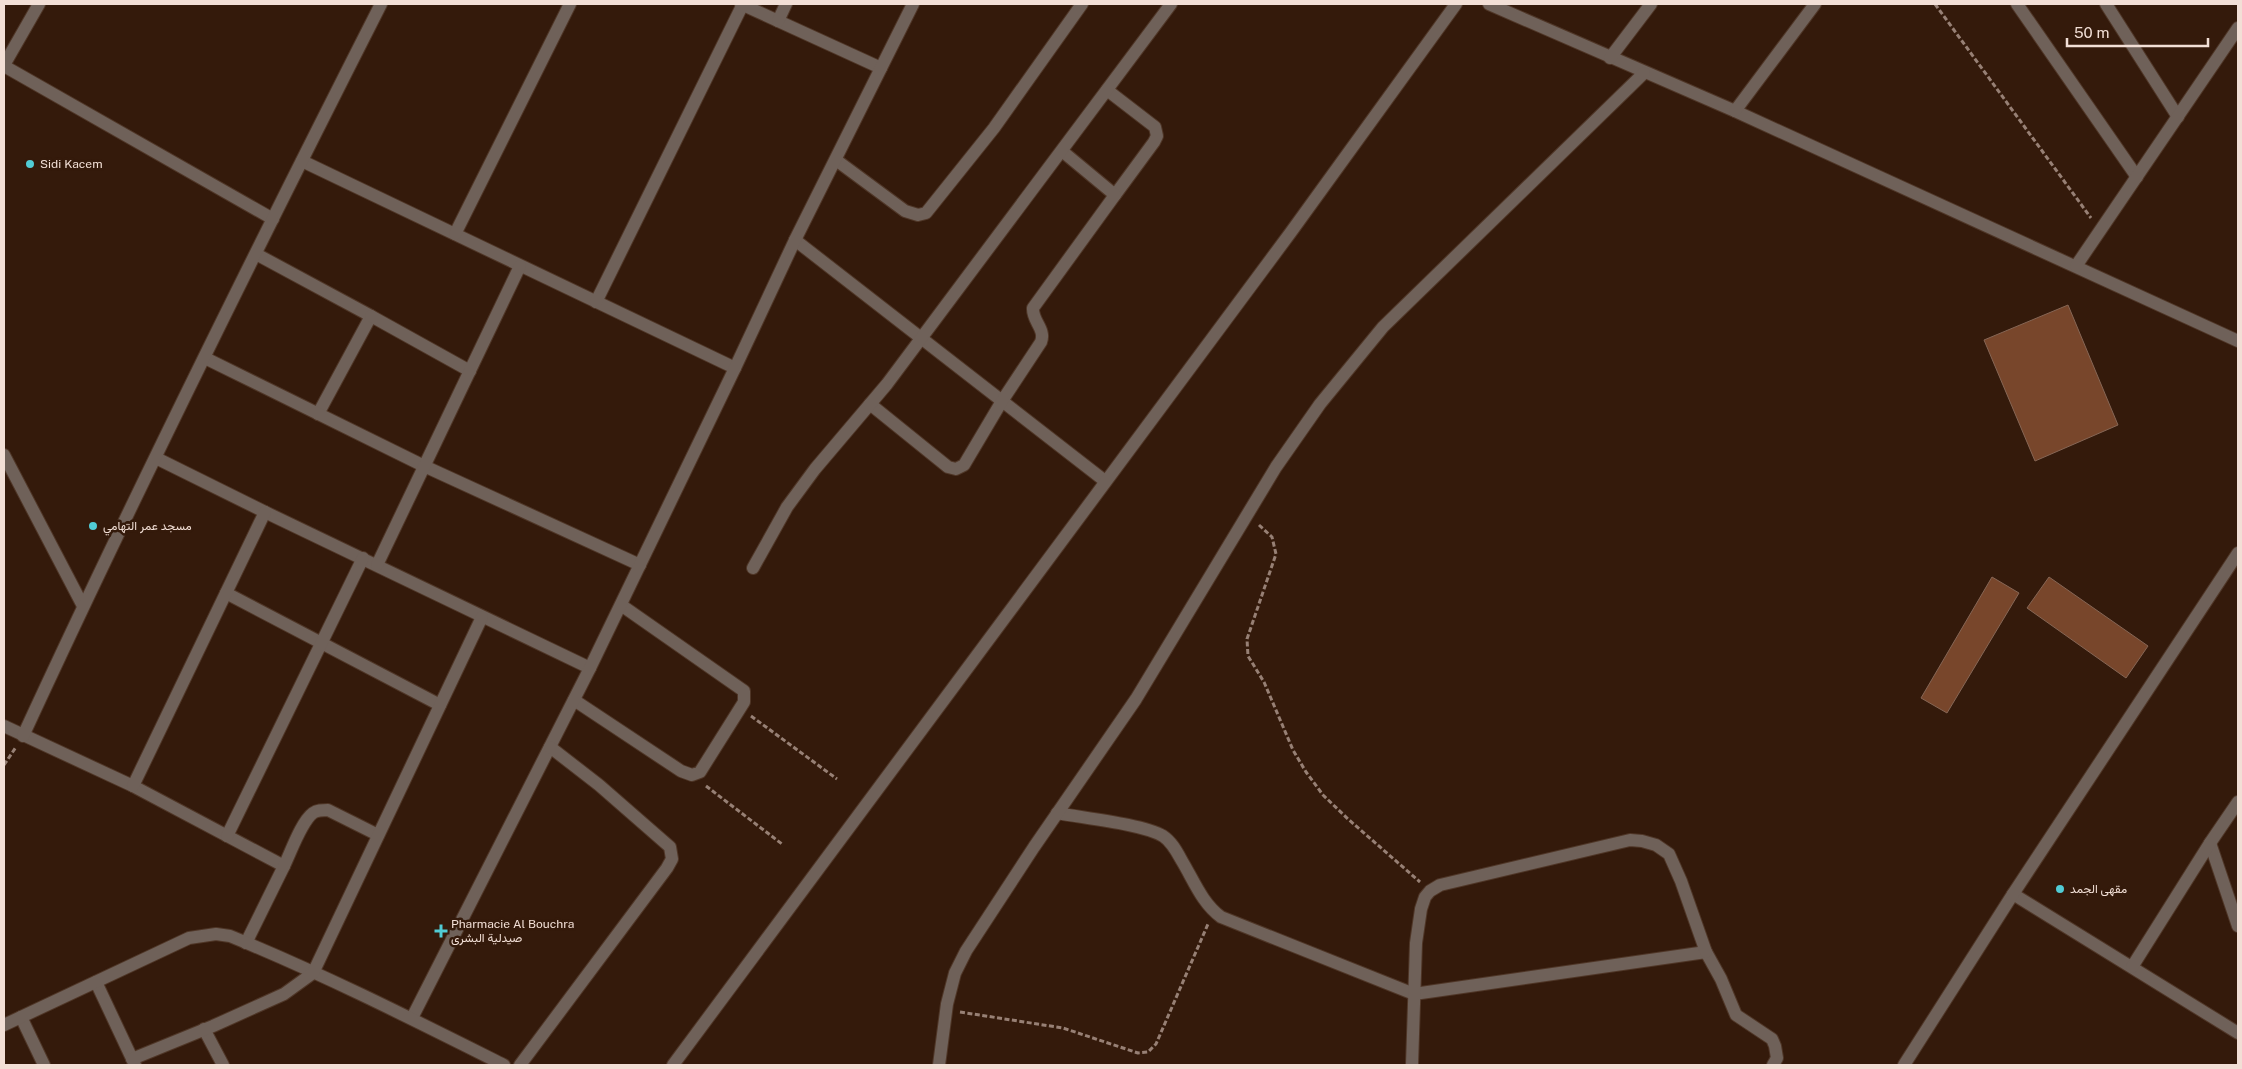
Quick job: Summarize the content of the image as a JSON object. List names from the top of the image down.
{
  "places": {
    "other": ["Sidi Kacem", "مسجد عمر التهامي", "مقهى الجمد"],
    "health": ["Pharmacie Al Bouchra صيدلية البشرى"]
  },
  "scale_bar": "50 m"
}
